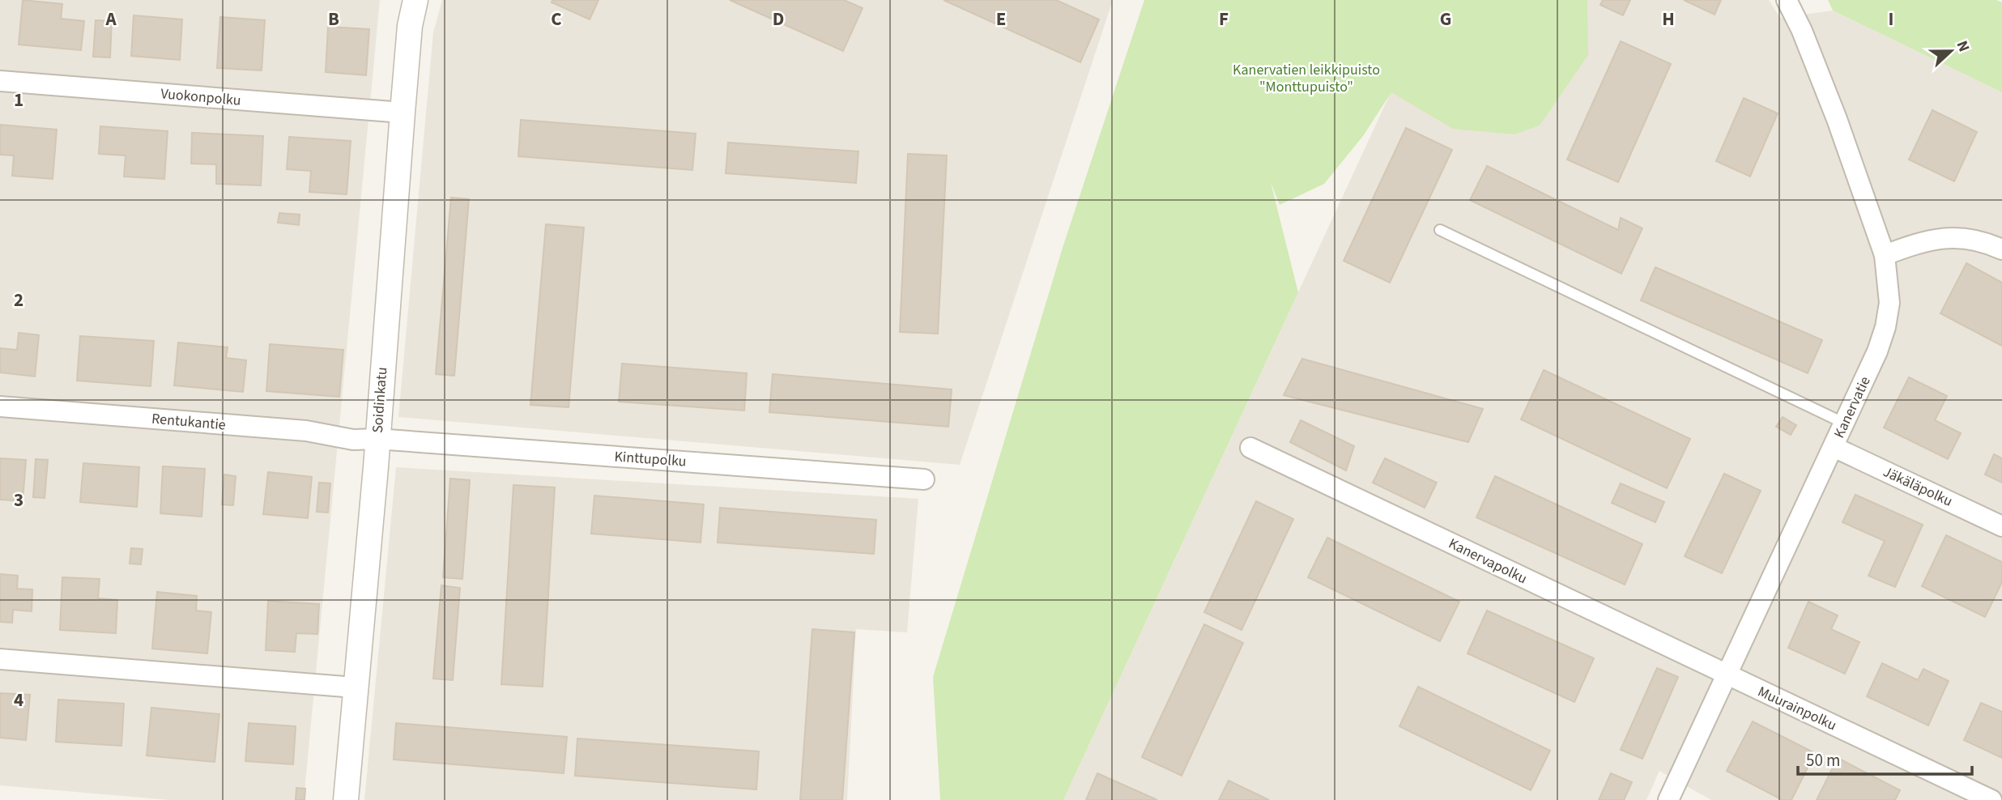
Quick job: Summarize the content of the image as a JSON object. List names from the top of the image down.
{
  "streets": {
    "street": [
      "Vuokonpolku",
      "Soidinkatu",
      "Kanervatie",
      "Rentukantie",
      "Kinttupolku",
      "Jäkäläpolku",
      "Kanervapolku",
      "Muurainpolku"
    ]
  },
  "crossings": [
    ["Vuokonpolku", "Soidinkatu"],
    ["Soidinkatu", "Rentukantie"],
    ["Soidinkatu", "Kinttupolku"],
    ["Kanervatie", "Jäkäläpolku"],
    ["Kanervatie", "Kanervapolku"],
    ["Kanervatie", "Muurainpolku"],
    ["Rentukantie", "Kinttupolku"],
    ["Kanervapolku", "Muurainpolku"]
  ],
  "parks": ["Kanervatien leikkipuisto \"Monttupuisto\""],
  "scale_bar": "50 m",
  "north": "right",
  "grid": {
    "columns": [
      "A",
      "B",
      "C",
      "D",
      "E",
      "F",
      "G",
      "H",
      "I"
    ],
    "rows": [
      "1",
      "2",
      "3",
      "4"
    ]
  }
}
